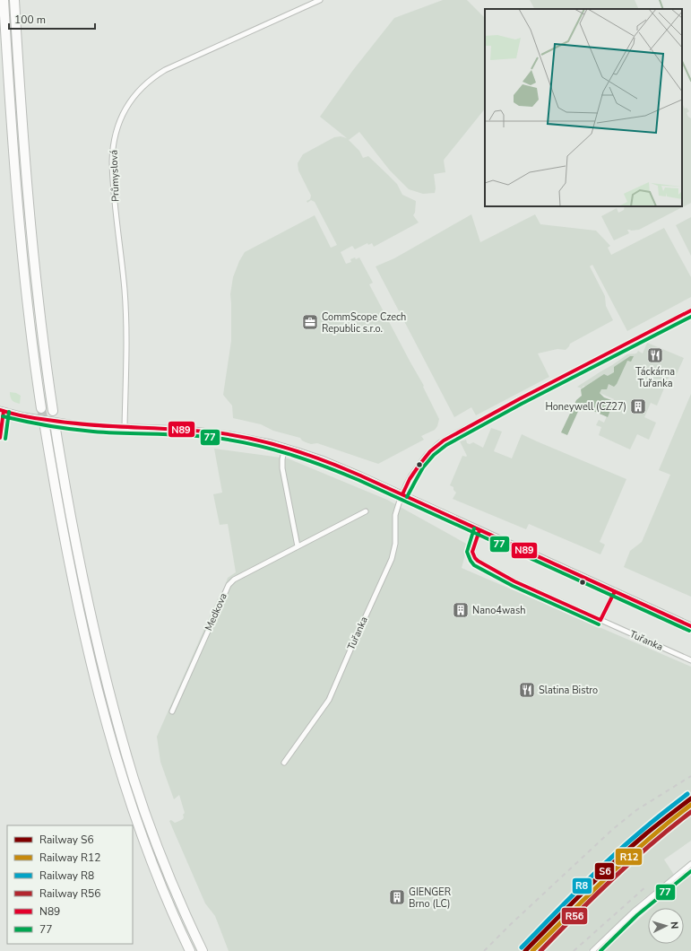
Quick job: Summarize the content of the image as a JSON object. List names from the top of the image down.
{
  "streets": {
    "street": ["Průmyslová", "Medkova", "Tuřanka"]
  },
  "places": {
    "office": ["CommScope Czech Republic s.r.o."],
    "restaurant": ["Táckárna Tuřanka", "Slatina Bistro"],
    "building": ["Honeywell (CZ27)", "Nano4wash", "GIENGER Brno (LC)"]
  },
  "lines": [
    "transit line N89",
    "transit line 77",
    "rail line R8",
    "rail line S6",
    "rail line R12",
    "rail line R56"
  ],
  "legend": [
    "Railway S6",
    "Railway R12",
    "Railway R8",
    "Railway R56",
    "N89",
    "77"
  ],
  "scale_bar": "100 m",
  "north": "right"
}
